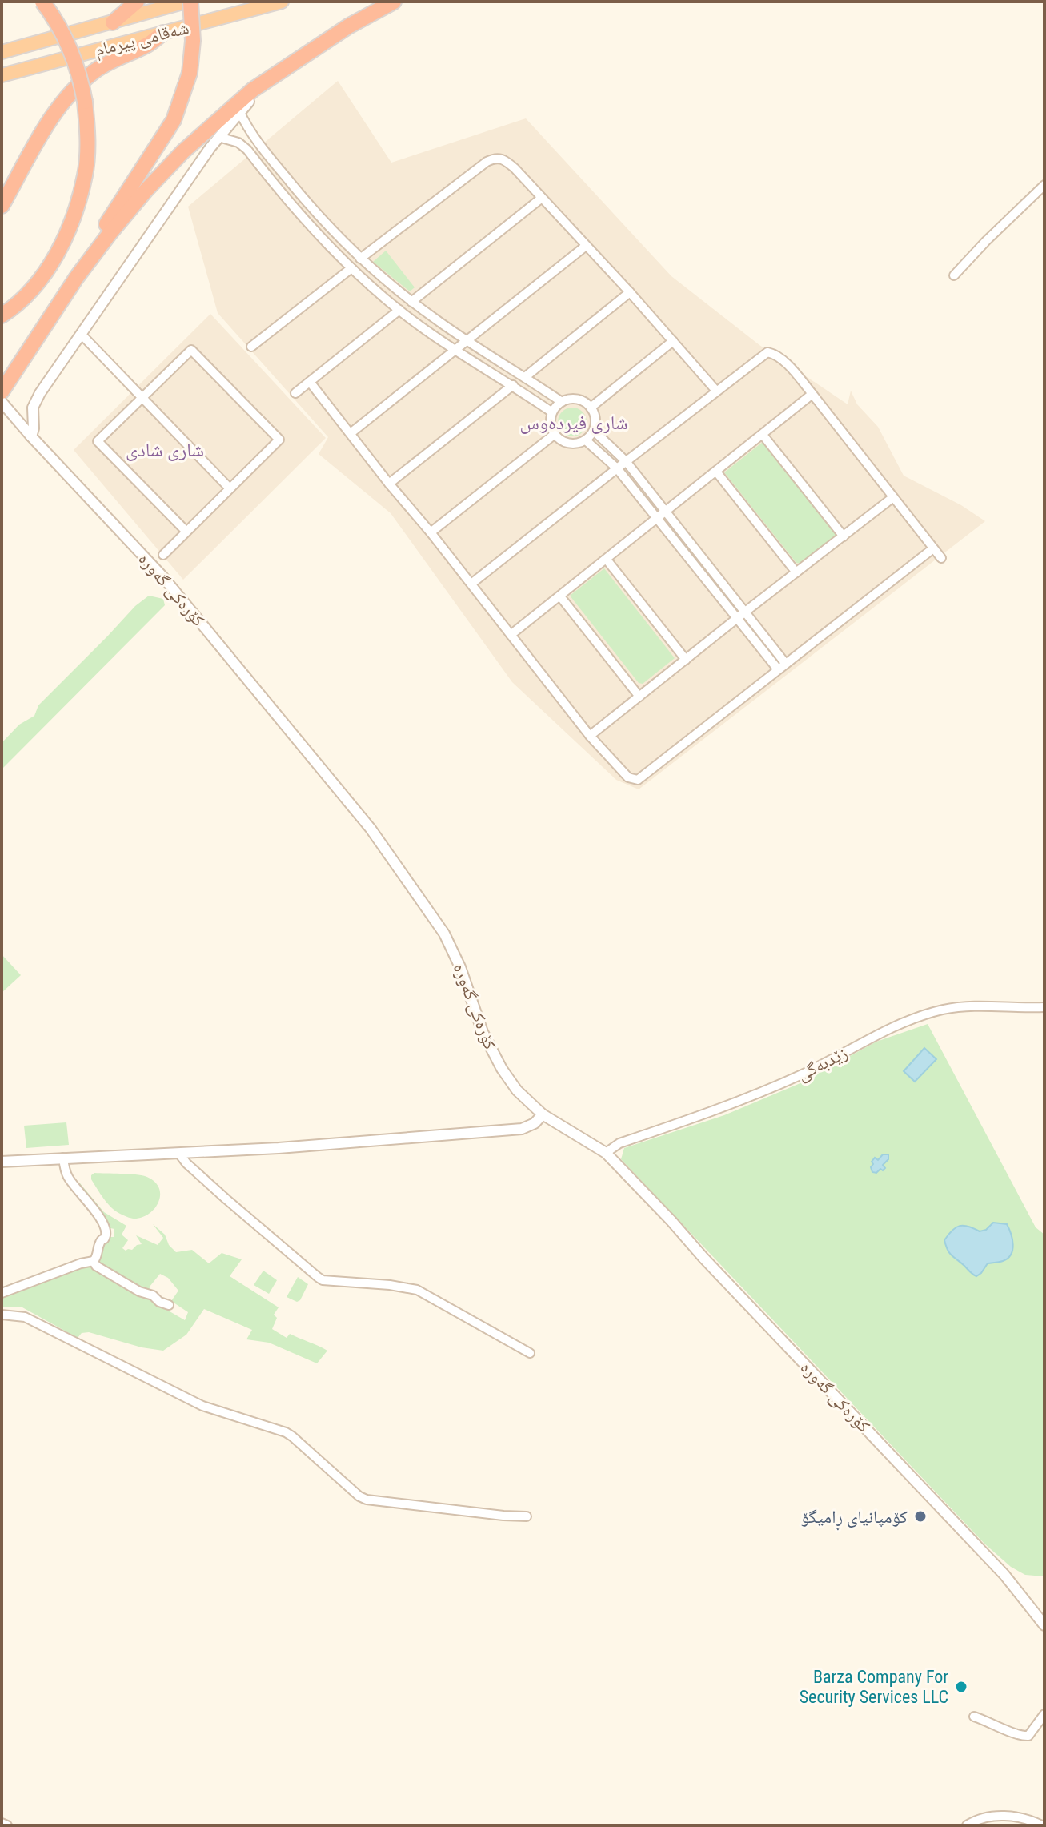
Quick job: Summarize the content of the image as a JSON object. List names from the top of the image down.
{
  "streets": {
    "highway": ["شەقامی پیرمام"],
    "street": ["کۆرەکی گەورە", "زێدبەگی"]
  },
  "crossings": [
    ["کۆرەکی گەورە", "زێدبەگی"]
  ],
  "districts": ["شاری فیردەوس", "شاری شادی"],
  "places": ["کۆمپانیای ڕامیگۆ", "Barza Company For Security Services LLC"]
}
